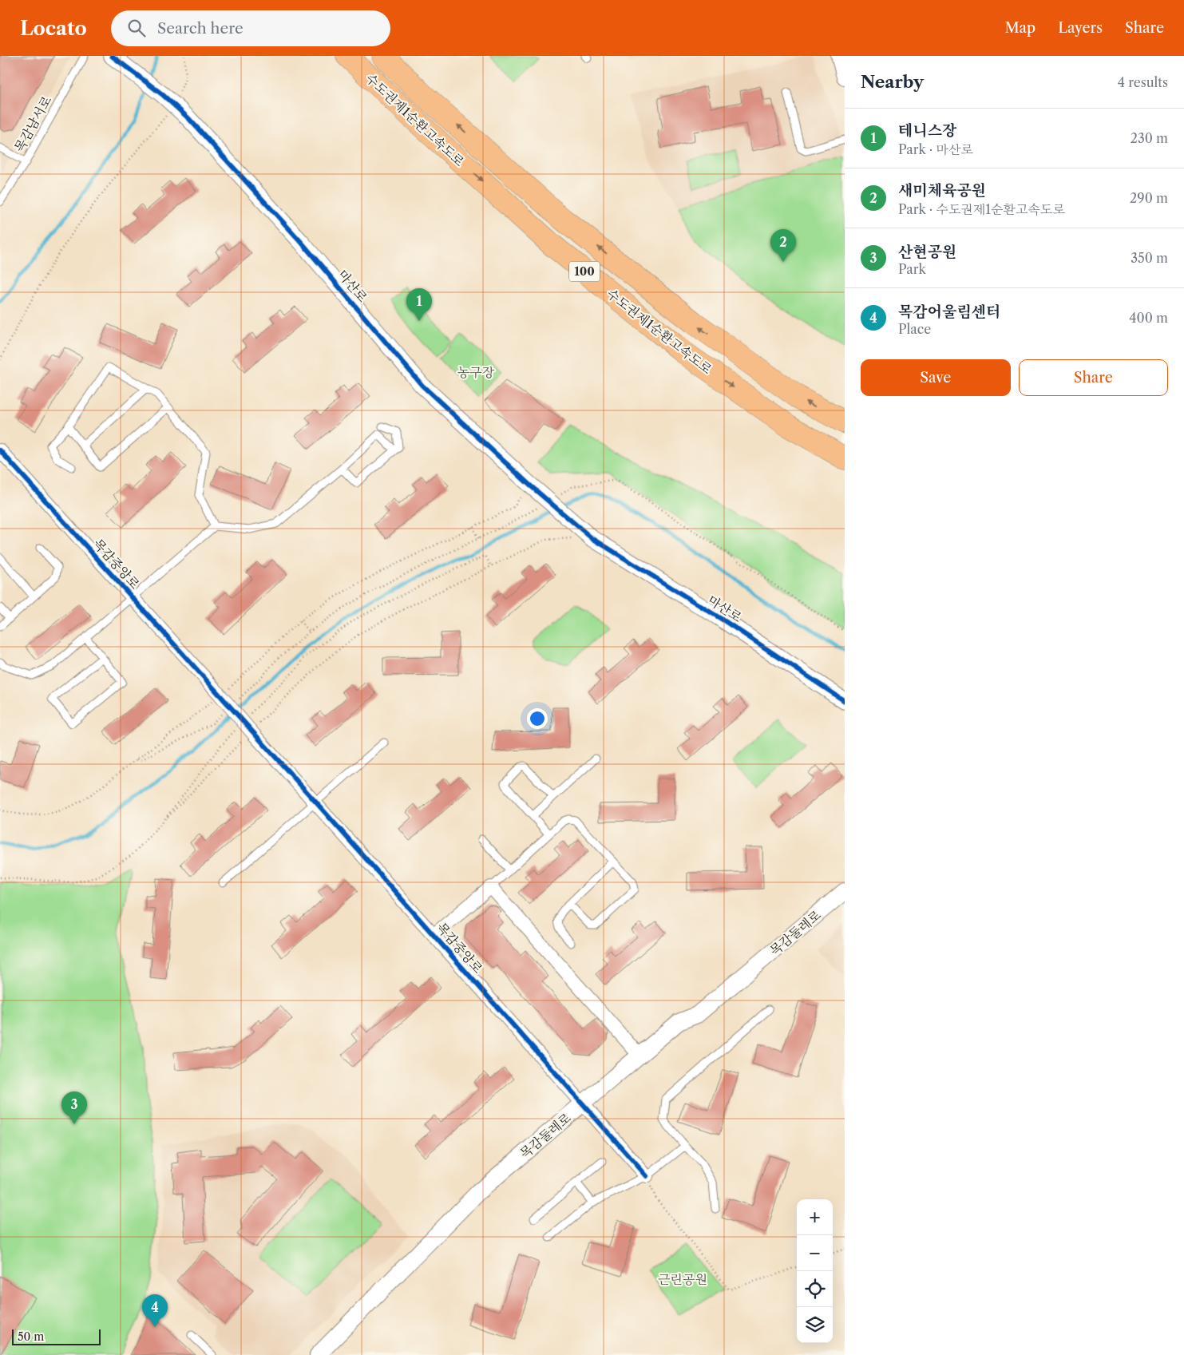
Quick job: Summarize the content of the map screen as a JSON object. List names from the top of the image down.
{
  "streets": {
    "highway": ["수도권제1순환고속도로", "100"],
    "street": ["마산로", "목감중앙로", "목감둘레로"],
    "lane": ["목감남서로"]
  },
  "crossings": [
    ["목감중앙로", "목감둘레로"]
  ],
  "parks": ["농구장", "근린공원"],
  "scale_bar": "50 m",
  "page": {
    "header": "Locato",
    "search": "Search here",
    "nav": ["Map", "Layers", "Share"],
    "heading": ["Nearby", "4 results"],
    "list": [
      {
        "mark": "1",
        "name": "테니스장",
        "note": "Park · 마산로",
        "value": "230 m"
      },
      {
        "mark": "2",
        "name": "새미체육공원",
        "note": "Park · 수도권제1순환고속도로",
        "value": "290 m"
      },
      {
        "mark": "3",
        "name": "산현공원",
        "note": "Park",
        "value": "350 m"
      },
      {
        "mark": "4",
        "name": "목감어울림센터",
        "note": "Place",
        "value": "400 m"
      }
    ],
    "pins": [
      "2",
      "1",
      "3",
      "4"
    ],
    "buttons": ["Save", "Share"],
    "map_buttons": ["+", "−"],
    "scale": "50 m"
  }
}
